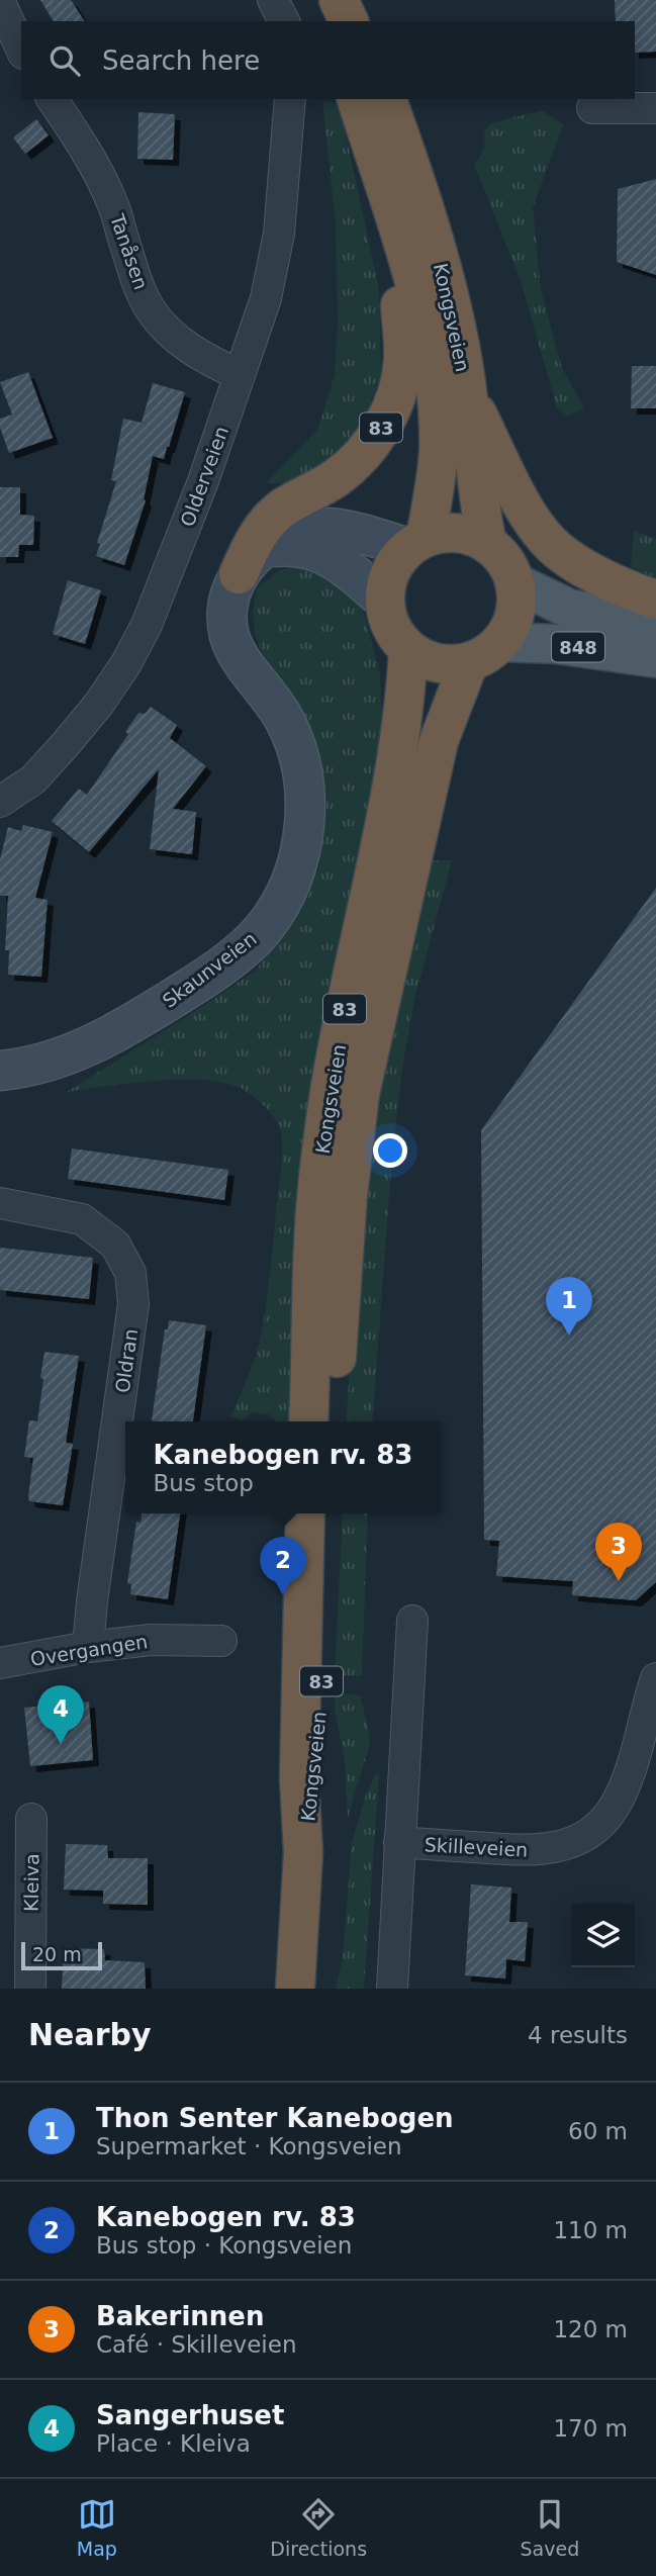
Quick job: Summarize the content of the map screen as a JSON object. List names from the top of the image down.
{
  "streets": {
    "highway": ["Kongsveien", "83"],
    "main road": ["848"],
    "street": [
      "Tanåsen",
      "Olderveien",
      "Skaunveien",
      "Oldran",
      "Overgangen",
      "Skilleveien",
      "Kleiva"
    ]
  },
  "crossings": [
    ["Tanåsen", "Olderveien"],
    ["Kongsveien", "83"],
    ["Kongsveien", "848"],
    ["83", "848"],
    ["83", "Skaunveien"],
    ["Oldran", "Overgangen"]
  ],
  "scale_bar": "20 m",
  "page": {
    "search": "Search here",
    "pins": [
      "1",
      "3",
      "2",
      "4"
    ],
    "popup": ["Kanebogen rv. 83", "Bus stop"],
    "scale": "20 m",
    "heading": ["Nearby", "4 results"],
    "list": [
      {
        "mark": "1",
        "name": "Thon Senter Kanebogen",
        "note": "Supermarket · Kongsveien",
        "value": "60 m"
      },
      {
        "mark": "2",
        "name": "Kanebogen rv. 83",
        "note": "Bus stop · Kongsveien",
        "value": "110 m"
      },
      {
        "mark": "3",
        "name": "Bakerinnen",
        "note": "Café · Skilleveien",
        "value": "120 m"
      },
      {
        "mark": "4",
        "name": "Sangerhuset",
        "note": "Place · Kleiva",
        "value": "170 m"
      }
    ],
    "nav": ["Map", "Directions", "Saved"]
  }
}
